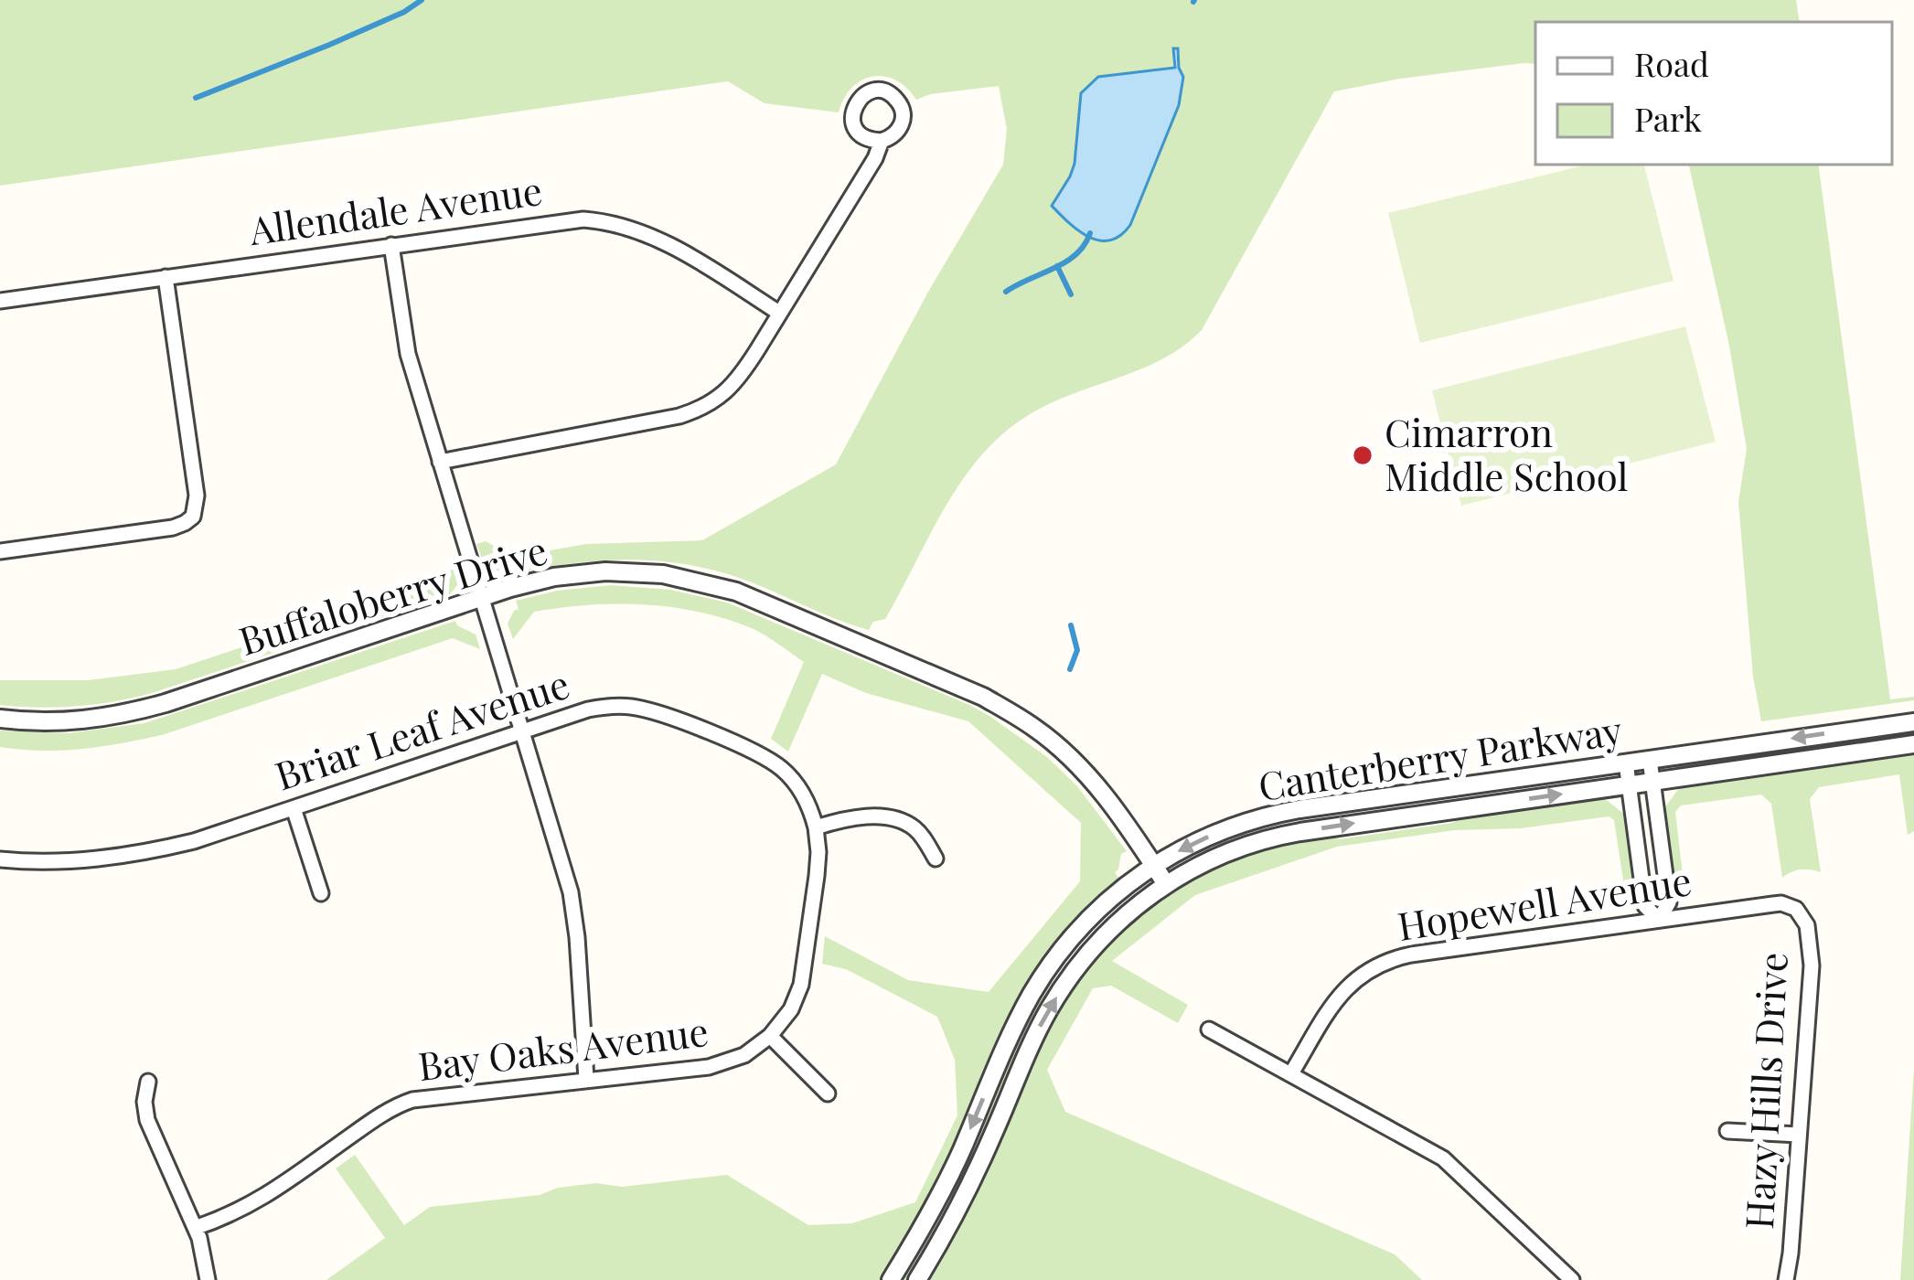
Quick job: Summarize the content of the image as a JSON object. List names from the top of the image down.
{
  "streets": {
    "street": [
      "Allendale Avenue",
      "Buffaloberry Drive",
      "Briar Leaf Avenue",
      "Canterberry Parkway",
      "Hopewell Avenue",
      "Bay Oaks Avenue",
      "Hazy Hills Drive"
    ]
  },
  "crossings": [
    ["Buffaloberry Drive", "Canterberry Parkway"],
    ["Hopewell Avenue", "Hazy Hills Drive"]
  ],
  "places": ["Cimarron Middle School"],
  "legend": ["Road", "Park"]
}
